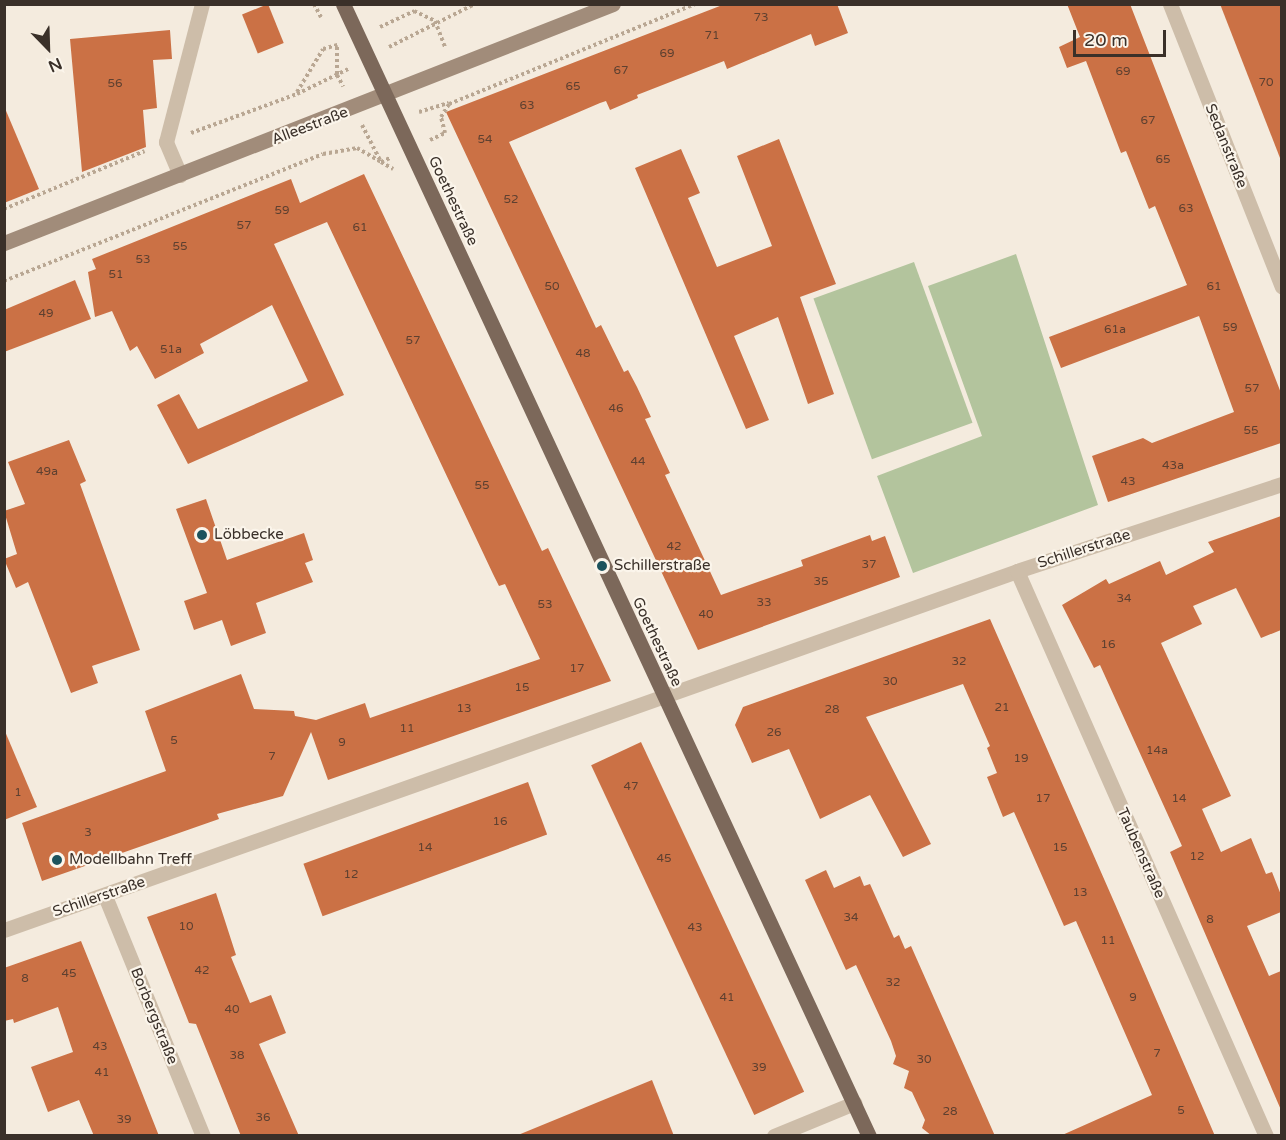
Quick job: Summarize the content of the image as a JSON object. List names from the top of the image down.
{
  "streets": {
    "main road": ["Alleestraße", "Goethestraße"],
    "street": [
      "Sedanstraße",
      "Schillerstraße",
      "Taubenstraße",
      "Borbergstraße"
    ]
  },
  "crossings": [
    ["Alleestraße", "Goethestraße"],
    ["Goethestraße", "Schillerstraße"],
    ["Schillerstraße", "Taubenstraße"],
    ["Schillerstraße", "Borbergstraße"]
  ],
  "places": ["Löbbecke", "Schillerstraße", "Modellbahn Treff"],
  "house_numbers": [
    "73",
    "71",
    "69",
    "67",
    "69",
    "70",
    "56",
    "65",
    "63",
    "67",
    "54",
    "65",
    "52",
    "63",
    "59",
    "57",
    "61",
    "55",
    "53",
    "51",
    "50",
    "61",
    "49",
    "59",
    "61a",
    "57",
    "51a",
    "48",
    "57",
    "46",
    "55",
    "44",
    "43a",
    "49a",
    "43",
    "55",
    "42",
    "37",
    "35",
    "34",
    "33",
    "53",
    "40",
    "16",
    "32",
    "17",
    "30",
    "15",
    "21",
    "13",
    "28",
    "11",
    "26",
    "5",
    "9",
    "14a",
    "7",
    "19",
    "47",
    "1",
    "17",
    "14",
    "16",
    "3",
    "14",
    "15",
    "12",
    "45",
    "12",
    "13",
    "34",
    "8",
    "10",
    "43",
    "11",
    "42",
    "45",
    "8",
    "32",
    "41",
    "9",
    "40",
    "43",
    "7",
    "38",
    "30",
    "39",
    "41",
    "5",
    "28",
    "36",
    "39"
  ],
  "scale_bar": "20 m",
  "north": "bottom right"
}
